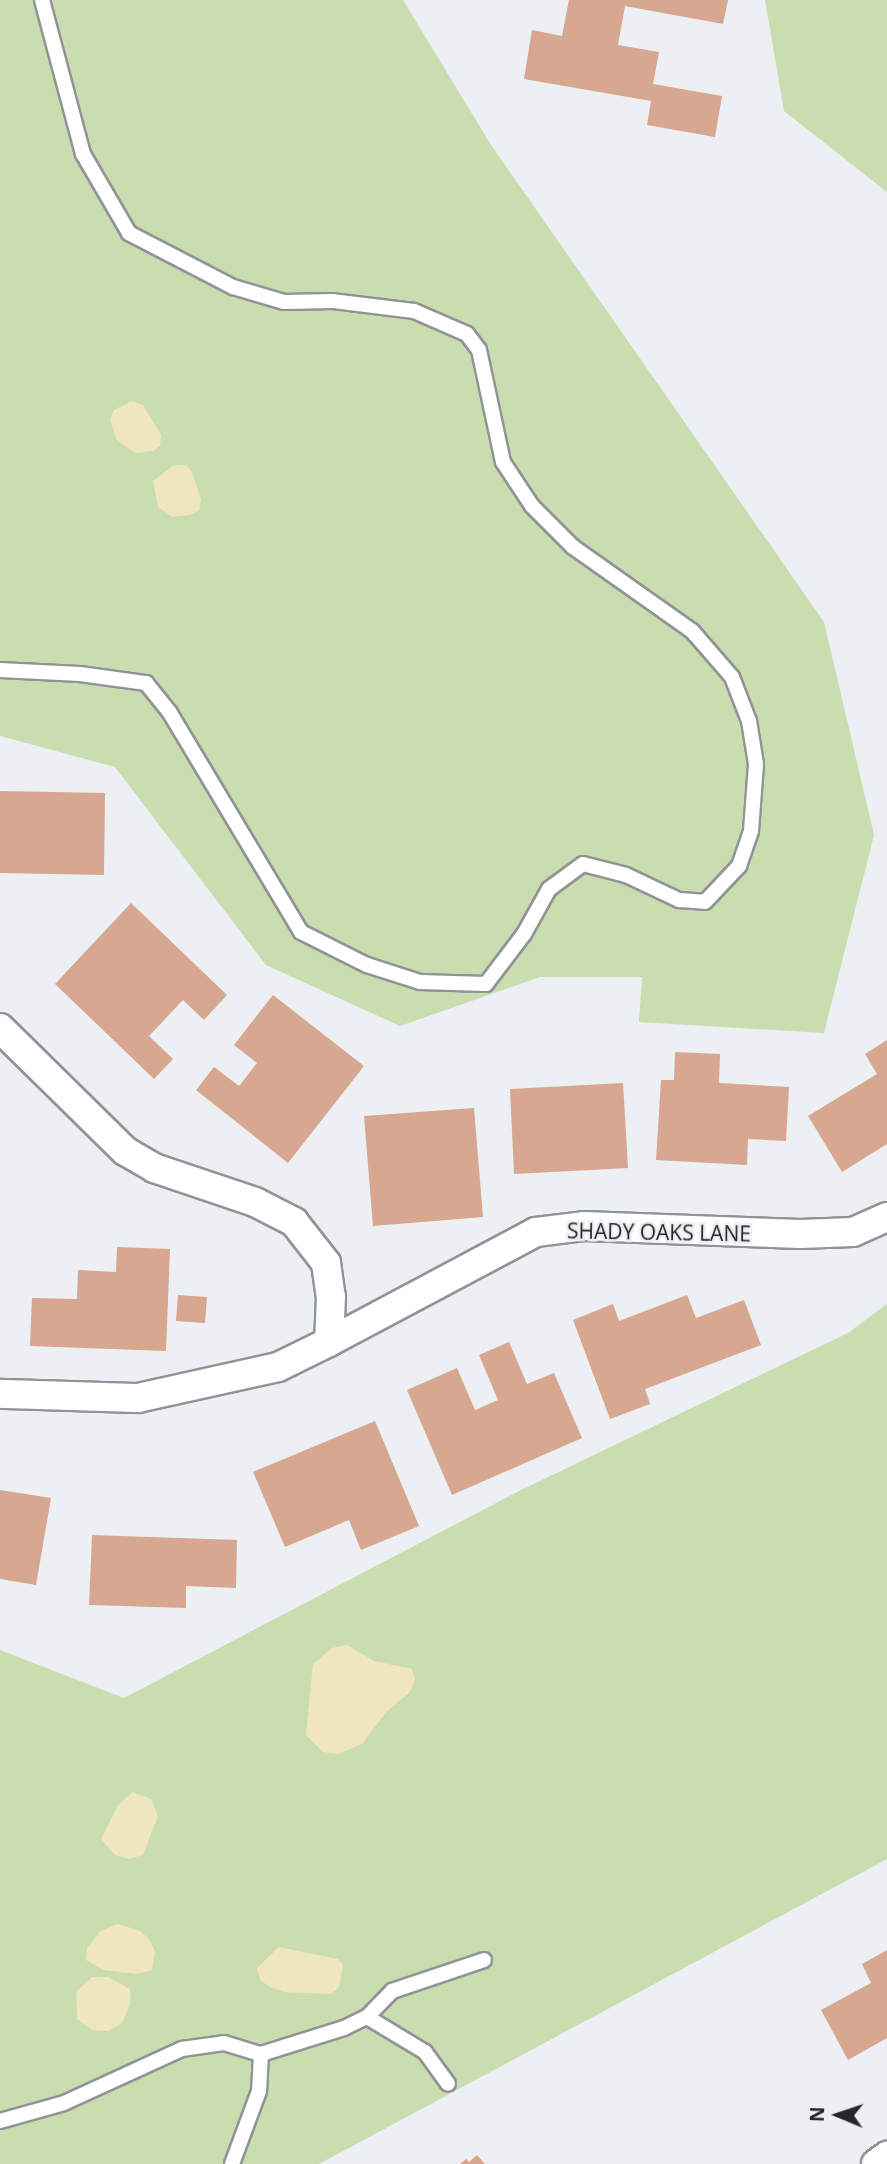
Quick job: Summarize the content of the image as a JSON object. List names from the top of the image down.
{
  "streets": {
    "street": ["SHADY OAKS LANE"]
  },
  "north": "left"
}
